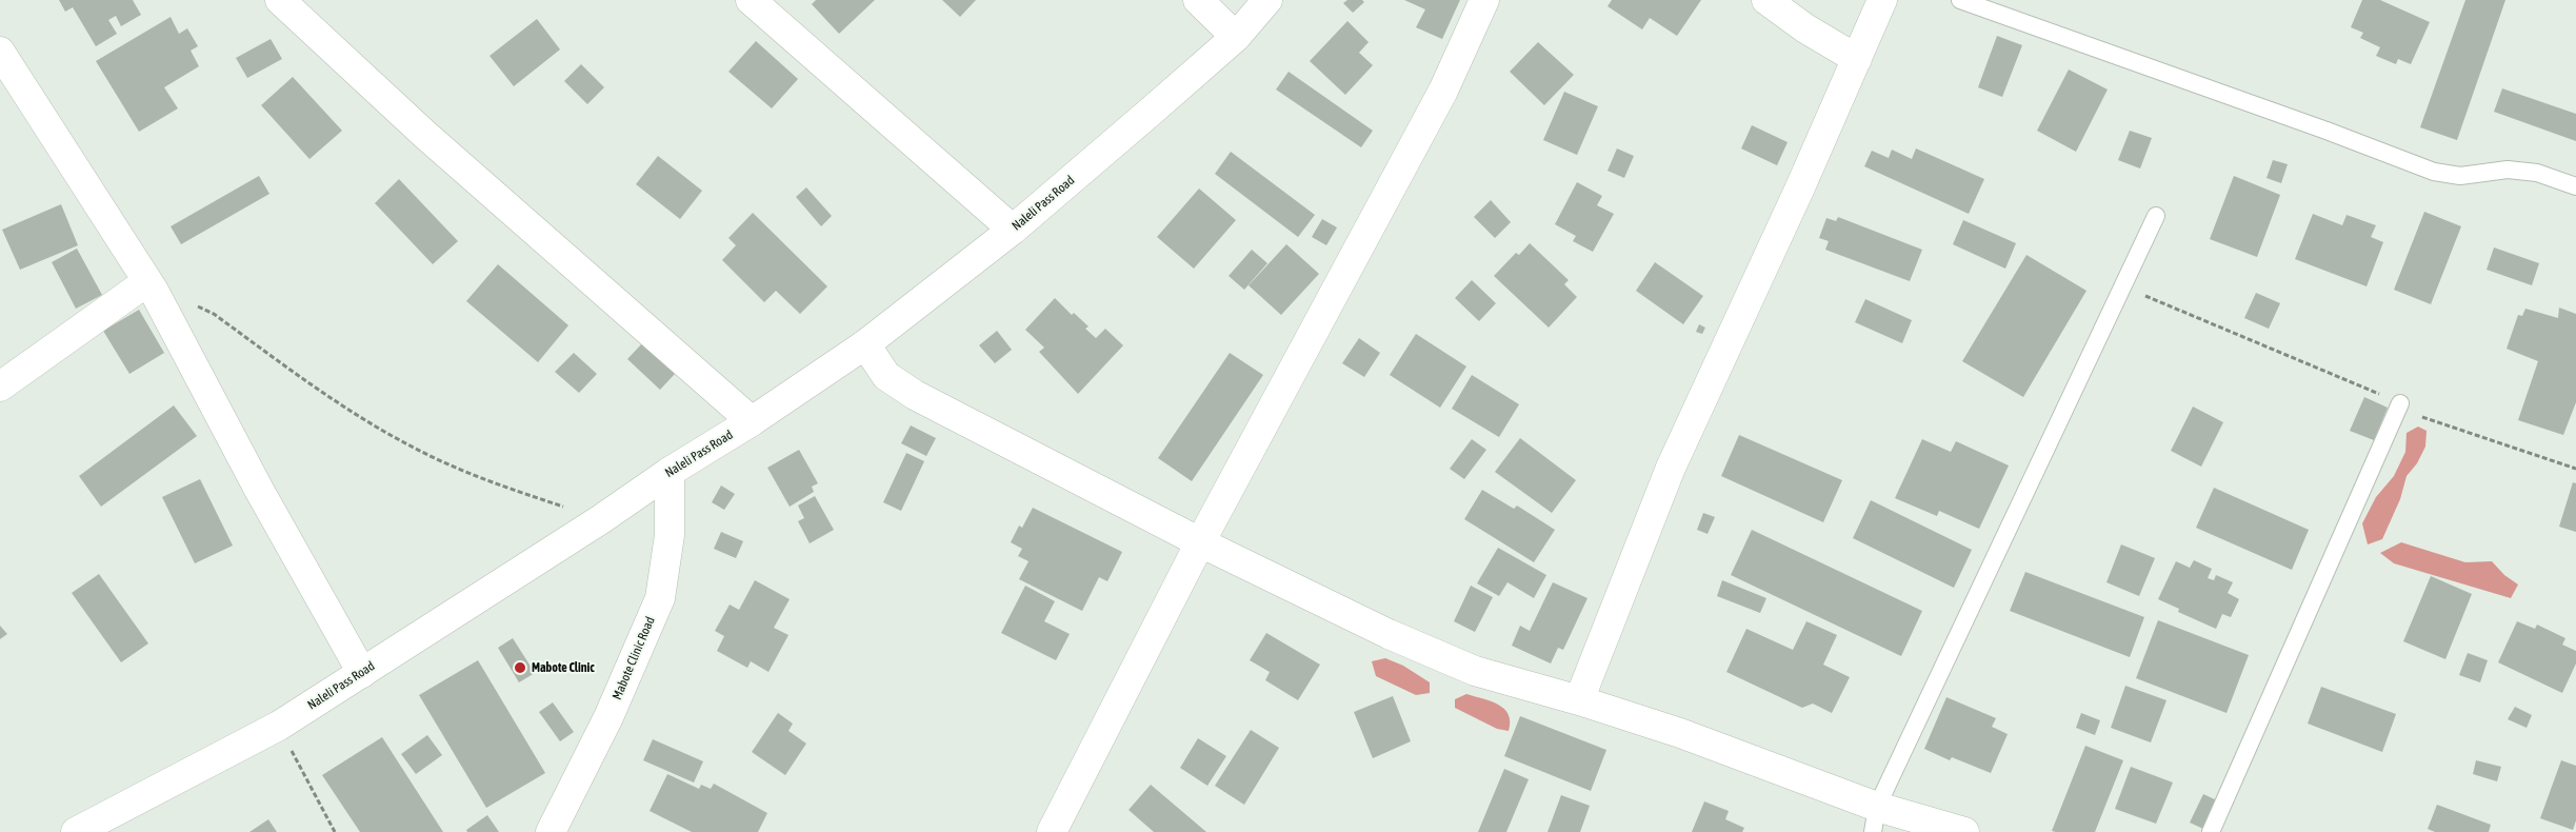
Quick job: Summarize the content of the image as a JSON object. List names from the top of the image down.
{
  "streets": {
    "street": ["Naleli Pass Road", "Mabote Clinic Road"]
  },
  "crossings": [
    ["Naleli Pass Road", "Mabote Clinic Road"]
  ],
  "places": ["Mabote Clinic"]
}
